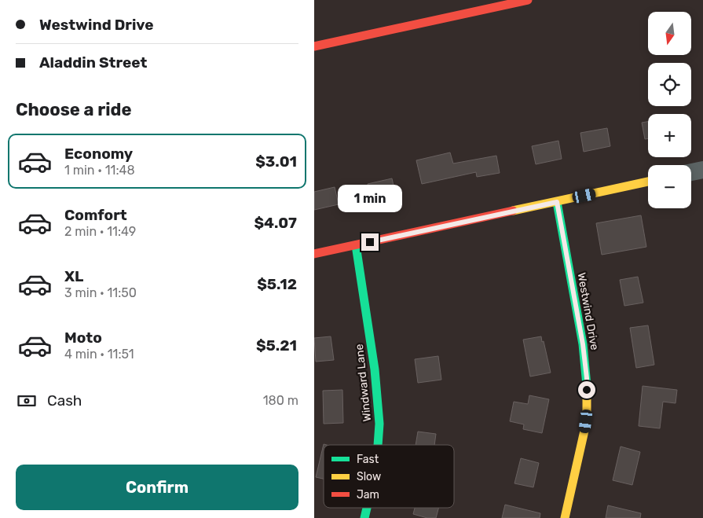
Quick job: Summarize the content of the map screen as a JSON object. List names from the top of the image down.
{
  "streets": {
    "main road": ["Westwind Drive", "Windward Lane"]
  },
  "legend": ["Fast", "Slow", "Jam"],
  "north": "bottom",
  "page": {
    "banner": ["Westwind Drive", "Aladdin Street"],
    "map_buttons": ["+", "−"],
    "heading": "Choose a ride",
    "list": [
      {
        "name": "Economy",
        "note": "1 min · 11:48",
        "value": "$3.01"
      },
      {
        "name": "Comfort",
        "note": "2 min · 11:49",
        "value": "$4.07"
      },
      {
        "name": "XL",
        "note": "3 min · 11:50",
        "value": "$5.12"
      },
      {
        "name": "Moto",
        "note": "4 min · 11:51",
        "value": "$5.21"
      }
    ],
    "bubble": "1 min",
    "pay": ["Cash", "180 m"],
    "buttons": "Confirm"
  }
}
